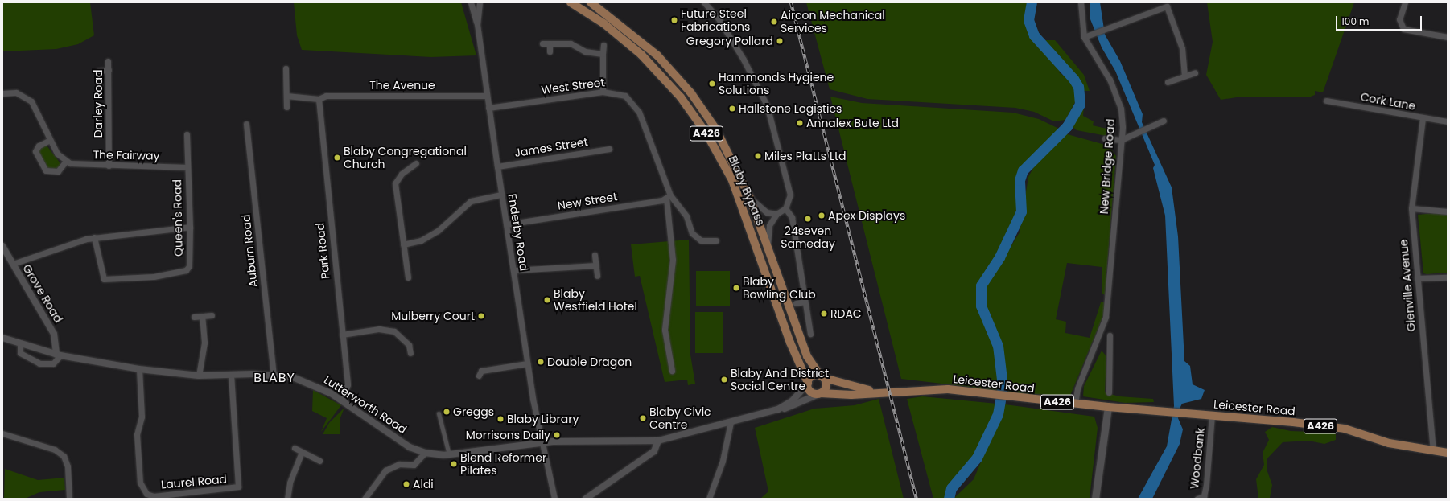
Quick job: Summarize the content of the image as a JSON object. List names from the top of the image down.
{
  "streets": {
    "main road": ["A426", "Blaby Bypass", "Leicester Road"],
    "street": [
      "The Avenue",
      "West Street",
      "Cork Lane",
      "Darley Road",
      "James Street",
      "The Fairway",
      "New Bridge Road",
      "New Street",
      "Queen's Road",
      "Enderby Road",
      "Auburn Road",
      "Park Road",
      "Glenville Avenue",
      "Grove Road",
      "Lutterworth Road",
      "Woodbank",
      "Laurel Road"
    ]
  },
  "crossings": [
    ["The Avenue", "Enderby Road"],
    ["The Avenue", "Park Road"],
    ["West Street", "New Street"],
    ["West Street", "Enderby Road"],
    ["Cork Lane", "Glenville Avenue"],
    ["Darley Road", "The Fairway"],
    ["James Street", "Enderby Road"],
    ["The Fairway", "Queen's Road"],
    ["New Bridge Road", "Leicester Road"],
    ["Blaby Bypass", "Leicester Road"],
    ["New Street", "Enderby Road"],
    ["Enderby Road", "Lutterworth Road"],
    ["Auburn Road", "Lutterworth Road"],
    ["Park Road", "Lutterworth Road"],
    ["Glenville Avenue", "Leicester Road"],
    ["Grove Road", "Lutterworth Road"],
    ["Leicester Road", "Woodbank"],
    ["Lutterworth Road", "Laurel Road"]
  ],
  "districts": ["BLABY"],
  "places": [
    "Future Steel Fabrications",
    "Aircon Mechanical Services",
    "Gregory Pollard",
    "Hammonds Hygiene Solutions",
    "Hallstone Logistics",
    "Annalex Bute Ltd",
    "Miles Platts Ltd",
    "Blaby Congregational Church",
    "Apex Displays",
    "24seven Sameday",
    "Blaby Bowling Club",
    "Blaby Westfield Hotel",
    "RDAC",
    "Mulberry Court",
    "Double Dragon",
    "Blaby And District Social Centre",
    "Greggs",
    "Blaby Civic Centre",
    "Blaby Library",
    "Morrisons Daily",
    "Blend Reformer Pilates",
    "Aldi"
  ],
  "scale_bar": "100 m"
}
